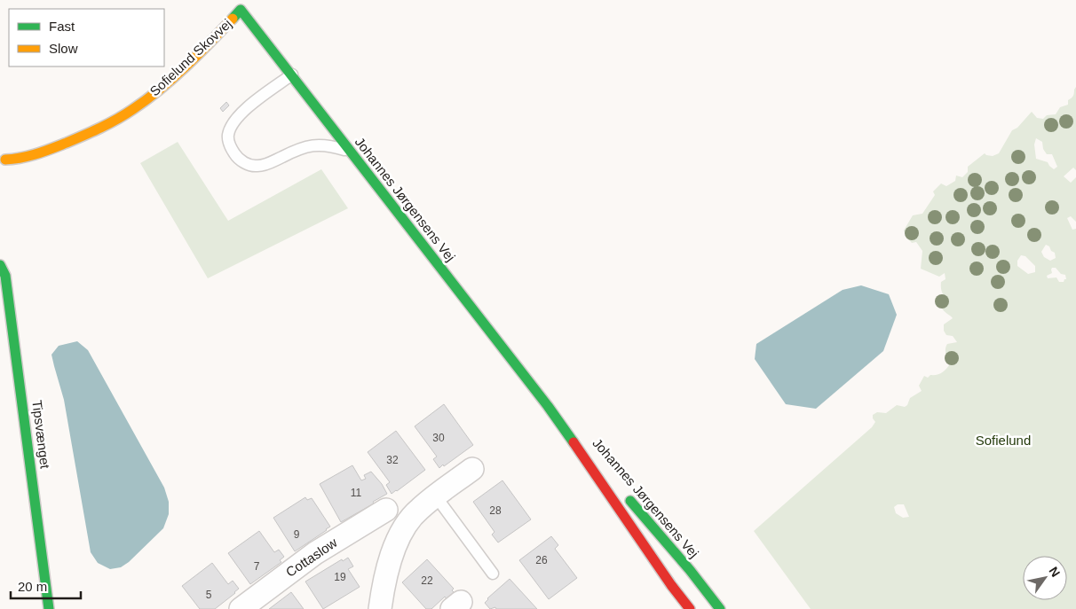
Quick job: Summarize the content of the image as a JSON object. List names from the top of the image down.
{
  "streets": {
    "street": [
      "Sofielund Skovvej",
      "Johannes Jørgensens Vej",
      "Tipsvænget",
      "Cottaslow"
    ]
  },
  "crossings": [
    ["Sofielund Skovvej", "Johannes Jørgensens Vej"]
  ],
  "parks": ["Sofielund"],
  "house_numbers": [
    "30",
    "32",
    "11",
    "28",
    "9",
    "26",
    "7",
    "19",
    "22",
    "5"
  ],
  "legend": ["Fast", "Slow"],
  "scale_bar": "20 m",
  "north": "top right"
}
